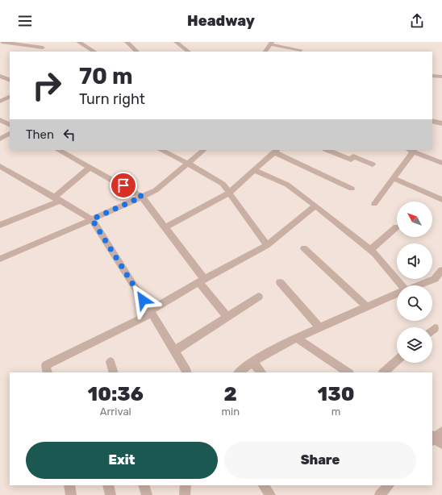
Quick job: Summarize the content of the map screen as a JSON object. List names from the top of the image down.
{
  "north": "top left",
  "page": {
    "header": "Headway",
    "turn": ["70 m", "Turn right"],
    "then": "Then",
    "eta": [
      "10:36",
      "Arrival",
      "2",
      "min",
      "130",
      "m"
    ],
    "buttons": ["Exit", "Share"]
  }
}
